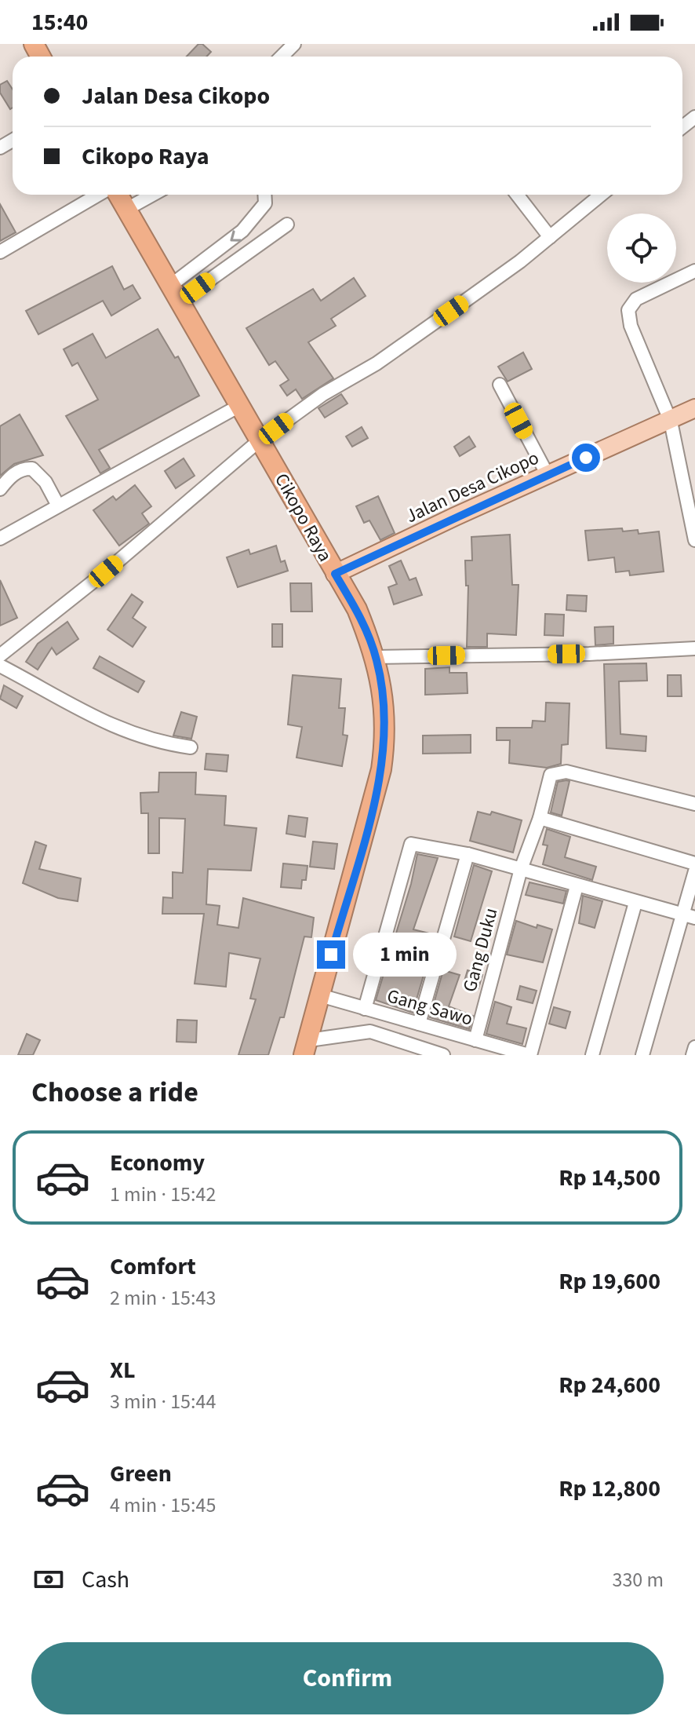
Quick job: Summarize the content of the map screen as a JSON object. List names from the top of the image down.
{
  "streets": {
    "highway": ["Cikopo Raya"],
    "main road": ["Jalan Desa Cikopo"],
    "street": ["Gang Duku", "Gang Sawo"]
  },
  "crossings": [
    ["Jalan Desa Cikopo", "Cikopo Raya"],
    ["Cikopo Raya", "Gang Sawo"],
    ["Gang Duku", "Gang Sawo"]
  ],
  "page": {
    "status": "15:40",
    "banner": ["Jalan Desa Cikopo", "Cikopo Raya"],
    "bubble": "1 min",
    "heading": "Choose a ride",
    "list": [
      {
        "name": "Economy",
        "note": "1 min · 15:42",
        "value": "Rp 14,500"
      },
      {
        "name": "Comfort",
        "note": "2 min · 15:43",
        "value": "Rp 19,600"
      },
      {
        "name": "XL",
        "note": "3 min · 15:44",
        "value": "Rp 24,600"
      },
      {
        "name": "Green",
        "note": "4 min · 15:45",
        "value": "Rp 12,800"
      }
    ],
    "pay": ["Cash", "330 m"],
    "buttons": "Confirm"
  }
}
